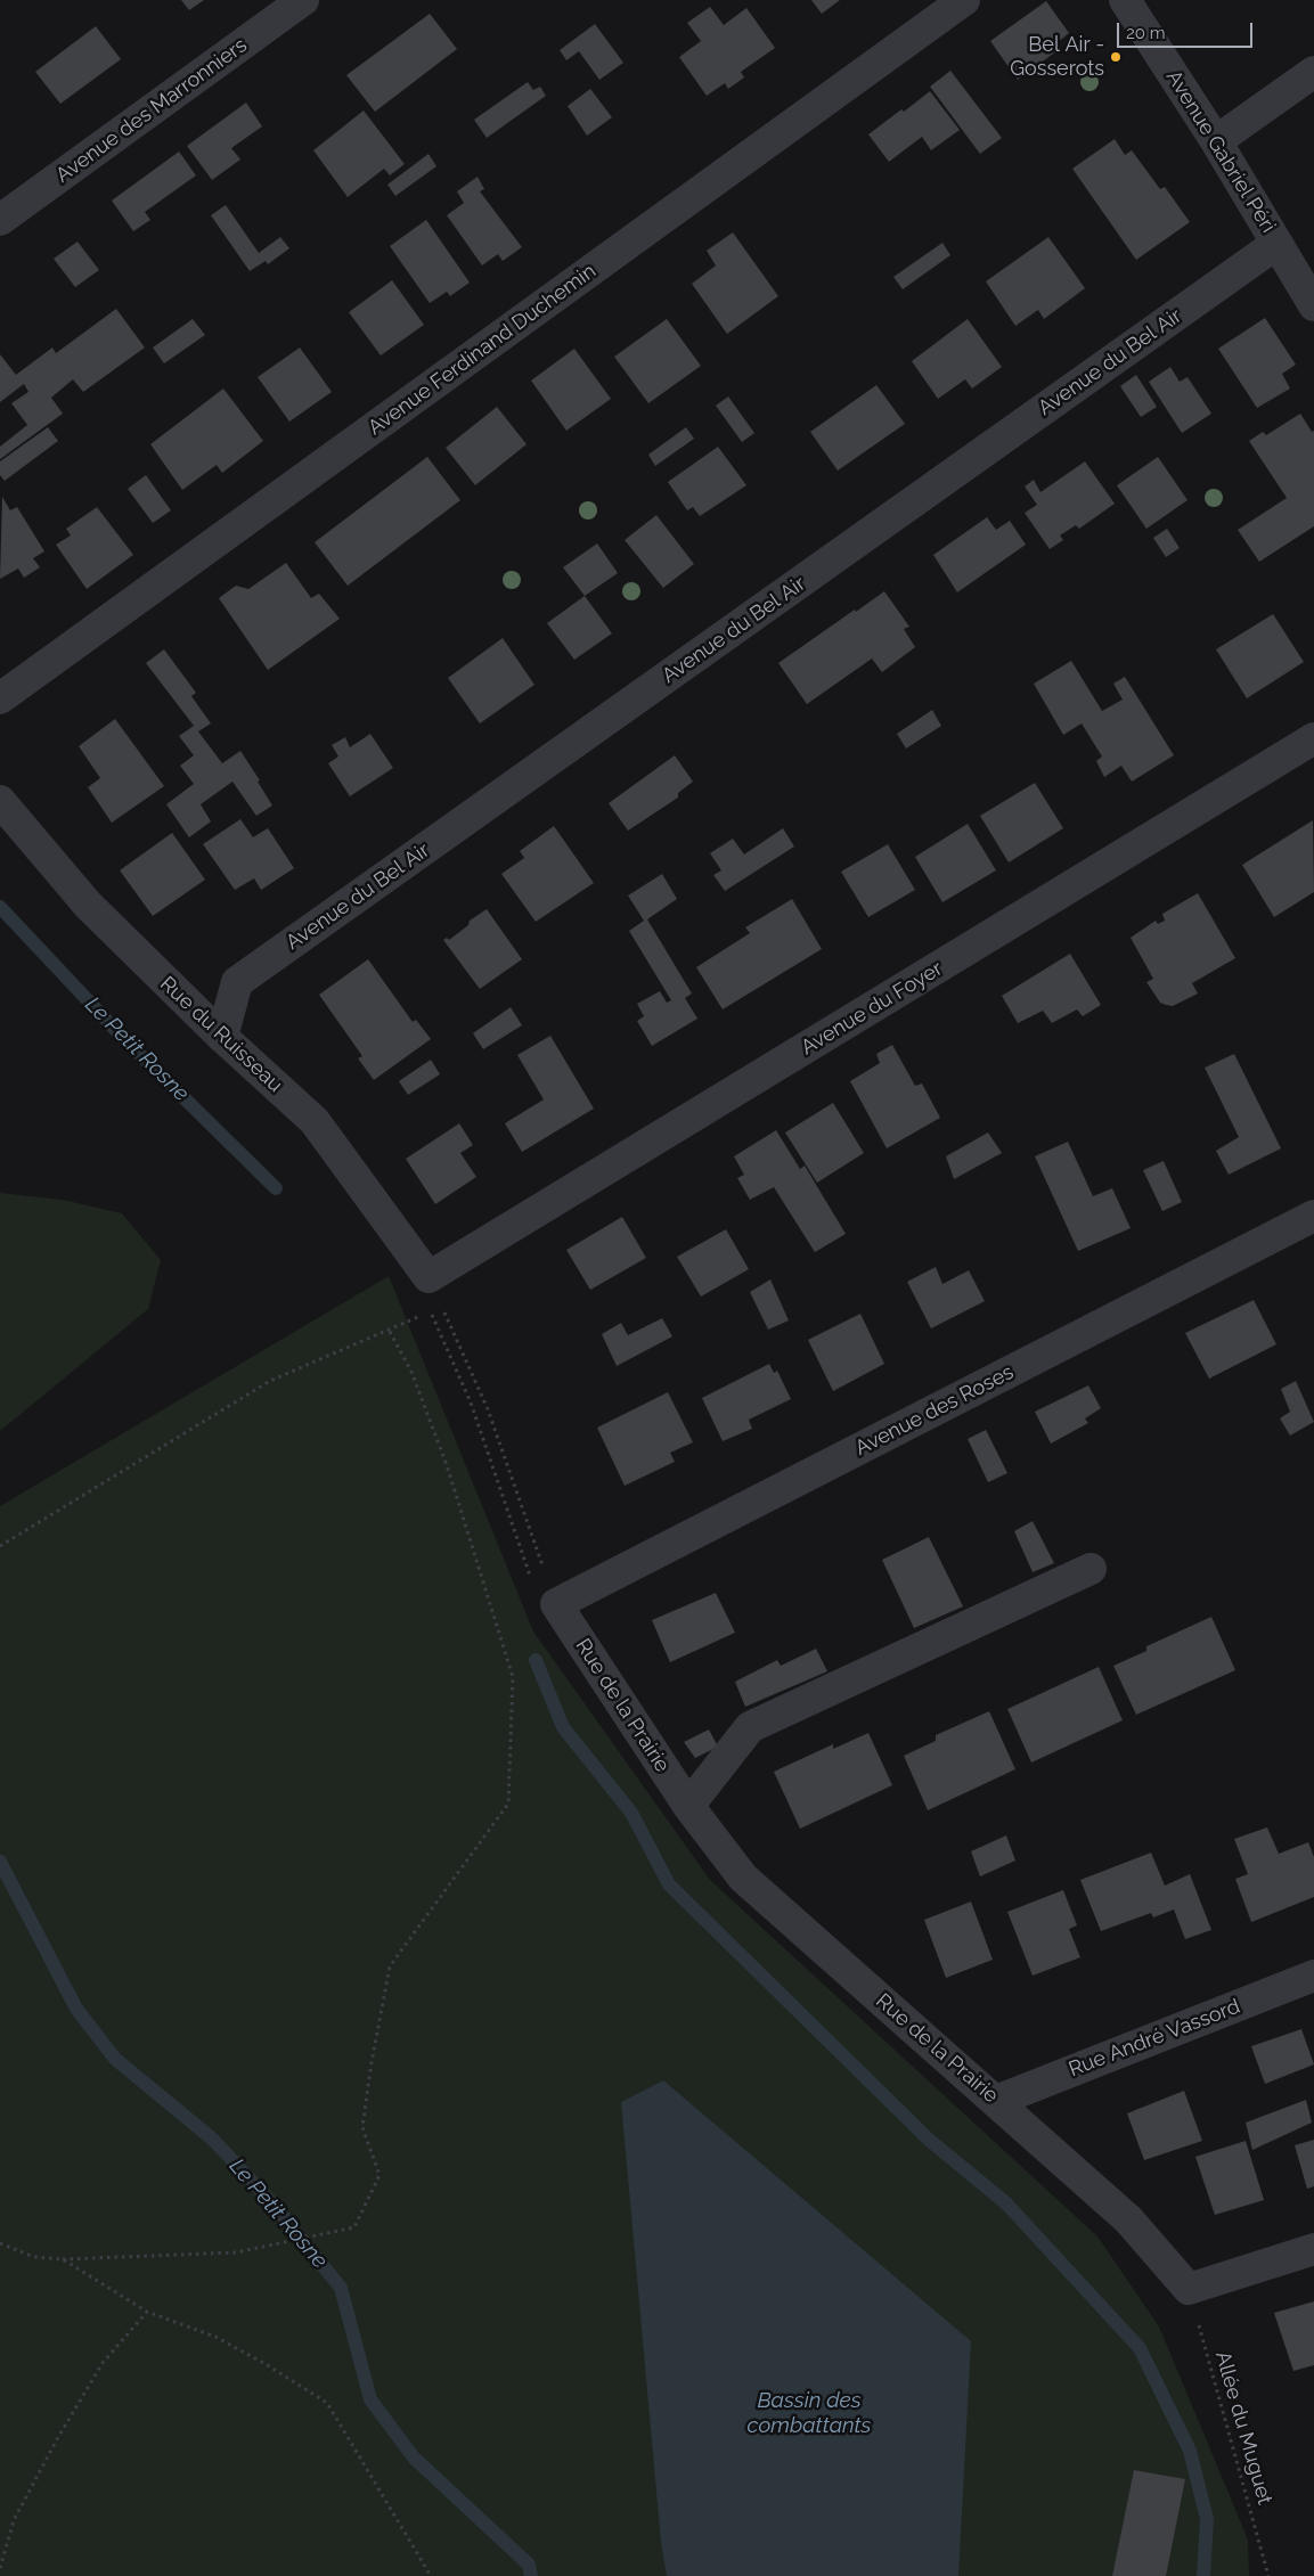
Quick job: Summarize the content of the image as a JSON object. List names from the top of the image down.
{
  "streets": {
    "street": [
      "Avenue des Marronniers",
      "Avenue Gabriel Péri",
      "Avenue Ferdinand Duchemin",
      "Avenue du Bel Air",
      "Avenue du Foyer",
      "Rue du Ruisseau",
      "Avenue des Roses",
      "Rue de la Prairie",
      "Rue André Vassord"
    ],
    "path": ["Allée du Muguet"]
  },
  "crossings": [
    ["Avenue Gabriel Péri", "Avenue du Bel Air"],
    ["Avenue du Bel Air", "Rue du Ruisseau"],
    ["Avenue du Foyer", "Rue du Ruisseau"],
    ["Avenue des Roses", "Rue de la Prairie"],
    ["Rue de la Prairie", "Rue André Vassord"],
    ["Rue de la Prairie", "Allée du Muguet"]
  ],
  "water": ["Le Petit Rosne", "Bassin des combattants"],
  "places": ["Bel Air - Gosserots"],
  "scale_bar": "20 m"
}
